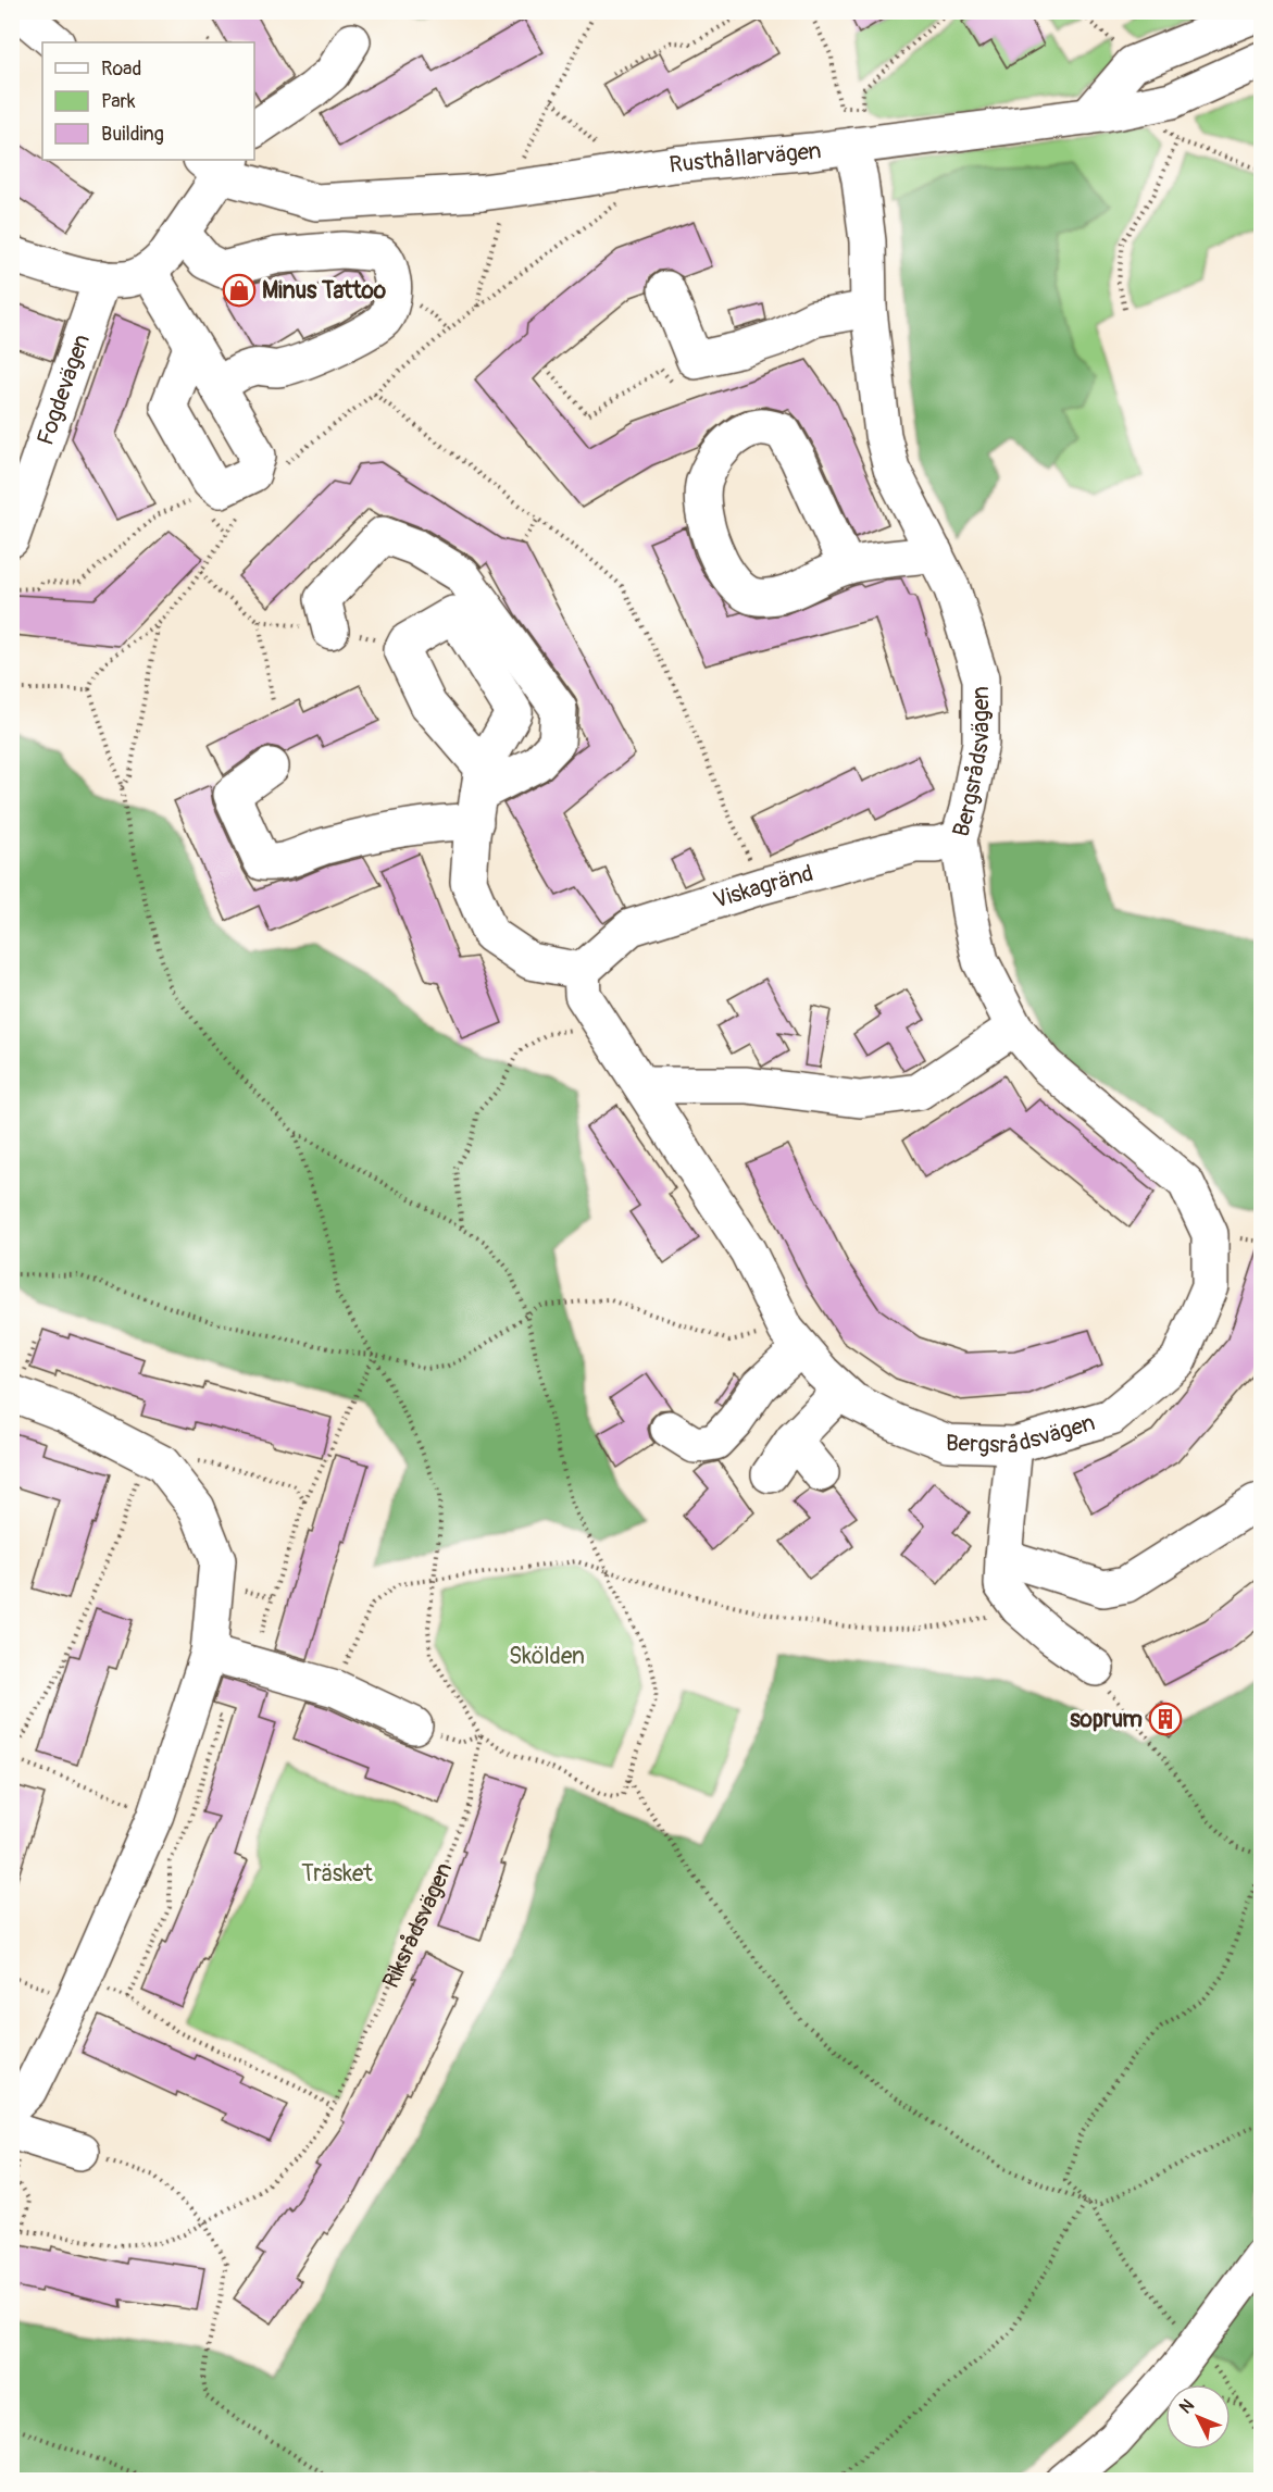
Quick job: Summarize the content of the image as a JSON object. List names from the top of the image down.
{
  "streets": {
    "street": [
      "Rusthållarvägen",
      "Fogdevägen",
      "Bergsrådsvägen",
      "Viskagränd"
    ],
    "path": ["Riksrådsvägen"]
  },
  "crossings": [
    ["Rusthållarvägen", "Bergsrådsvägen"],
    ["Bergsrådsvägen", "Viskagränd"]
  ],
  "parks": ["Skölden", "Träsket"],
  "places": {
    "shop": ["Minus Tattoo"],
    "building": ["soprum"]
  },
  "legend": ["Road", "Park", "Building"],
  "north": "top left"
}
